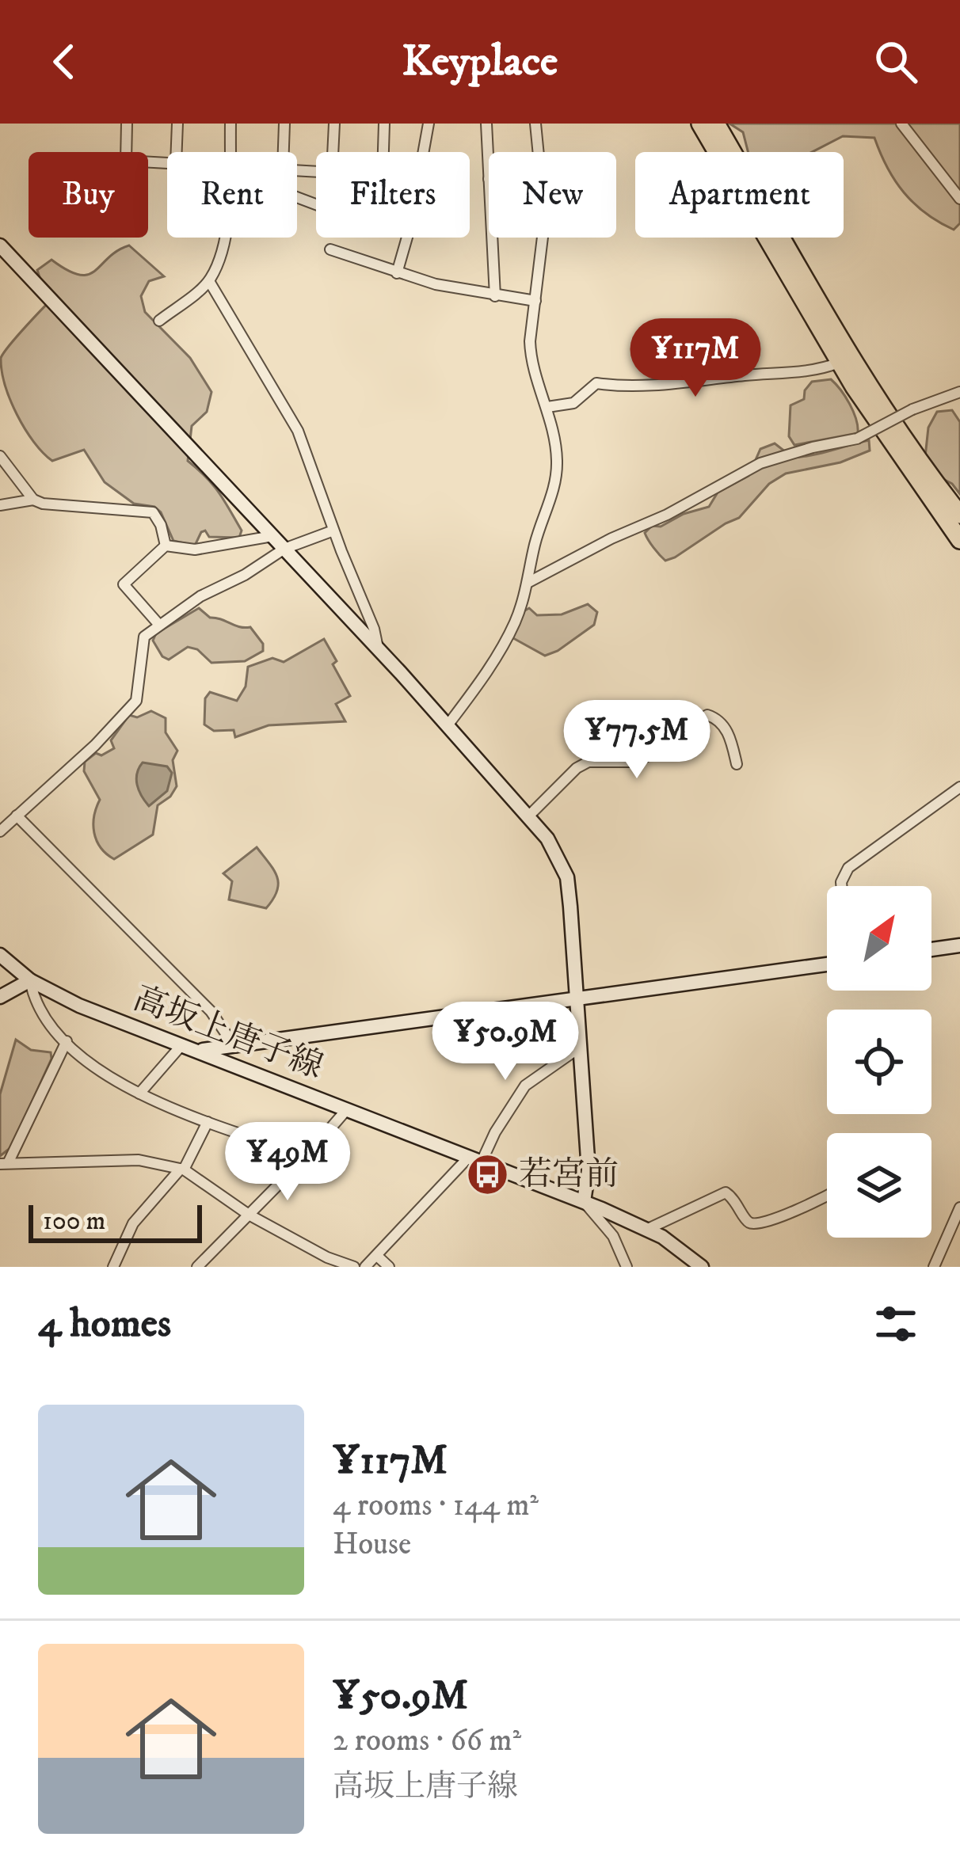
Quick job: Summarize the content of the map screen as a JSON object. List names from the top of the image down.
{
  "streets": {
    "street": ["高坂上唐子線"]
  },
  "places": {
    "bus stop": ["若宮前"]
  },
  "scale_bar": "100 m",
  "north": "top right",
  "page": {
    "header": "Keyplace",
    "chip": [
      "Buy",
      "Rent",
      "Filters",
      "New",
      "Apartment"
    ],
    "price": [
      "¥117M",
      "¥77.5M",
      "¥50.9M",
      "¥49M"
    ],
    "scale": "100 m",
    "heading": "4 homes",
    "list": [
      {
        "name": "¥117M",
        "note": "4 rooms · 144 m² · House"
      },
      {
        "name": "¥50.9M",
        "note": "2 rooms · 66 m² · 高坂上唐子線"
      }
    ]
  }
}
